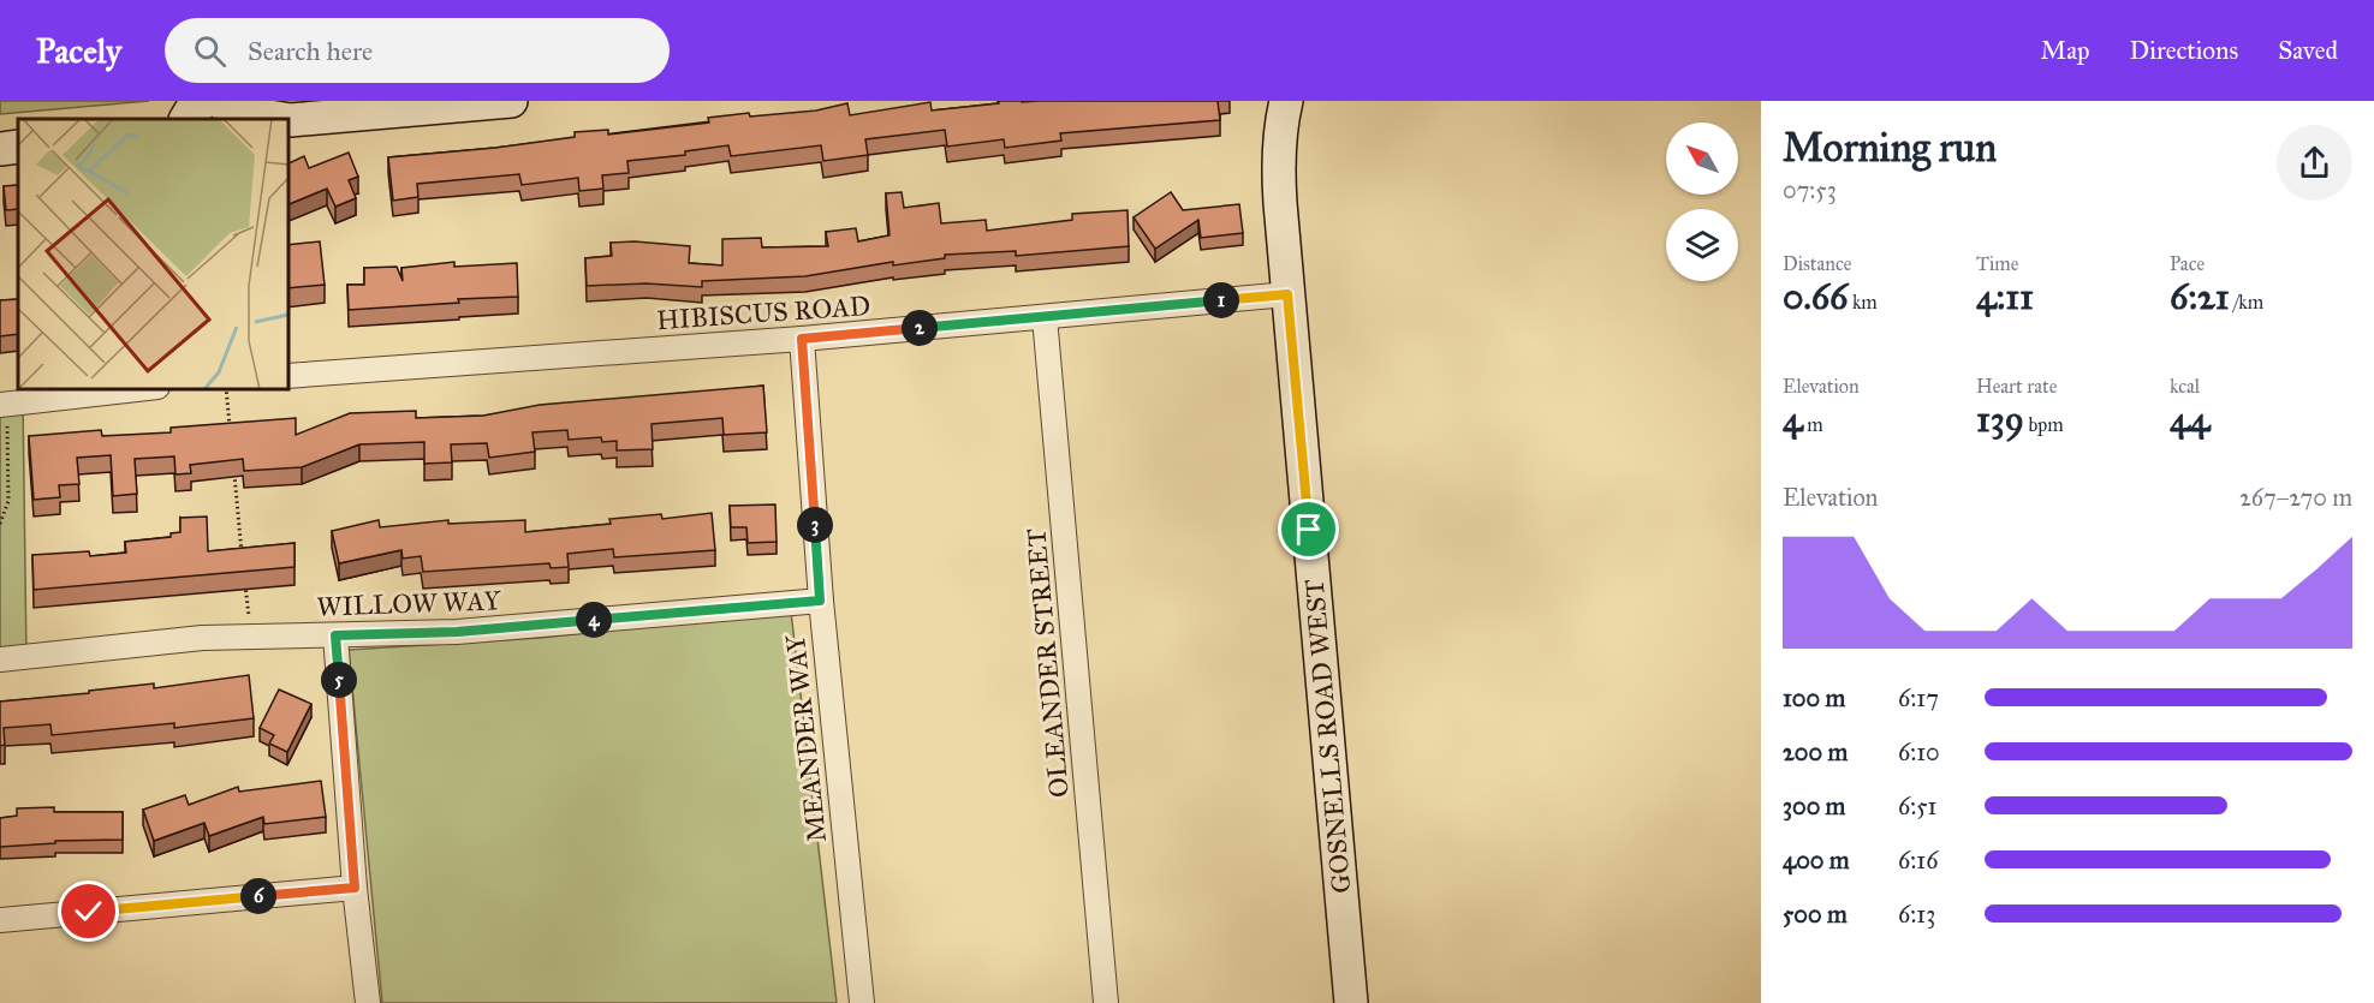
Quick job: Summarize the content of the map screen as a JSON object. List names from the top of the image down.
{
  "streets": {
    "main road": ["GOSNELLS ROAD WEST"],
    "street": [
      "HIBISCUS ROAD",
      "WILLOW WAY",
      "OLEANDER STREET",
      "MEANDER WAY"
    ]
  },
  "crossings": [
    ["HIBISCUS ROAD", "OLEANDER STREET"],
    ["HIBISCUS ROAD", "GOSNELLS ROAD WEST"],
    ["HIBISCUS ROAD", "MEANDER WAY"],
    ["WILLOW WAY", "MEANDER WAY"]
  ],
  "north": "top left",
  "page": {
    "header": "Pacely",
    "search": "Search here",
    "nav": ["Map", "Directions", "Saved"],
    "heading": ["Morning run", "07:53"],
    "stats": [
      ["Distance", "0.66 km"],
      ["Time", "4:11"],
      ["Pace", "6:21 /km"],
      ["Elevation", "4 m"],
      ["Heart rate", "139 bpm"],
      ["kcal", "44"]
    ],
    "pins": [
      "1",
      "2",
      "3",
      "4",
      "5",
      "6"
    ],
    "chart": ["Elevation", "267–270 m"],
    "list": [
      {
        "name": "100 m",
        "note": "6:17"
      },
      {
        "name": "200 m",
        "note": "6:10"
      },
      {
        "name": "300 m",
        "note": "6:51"
      },
      {
        "name": "400 m",
        "note": "6:16"
      },
      {
        "name": "500 m",
        "note": "6:13"
      }
    ]
  }
}
